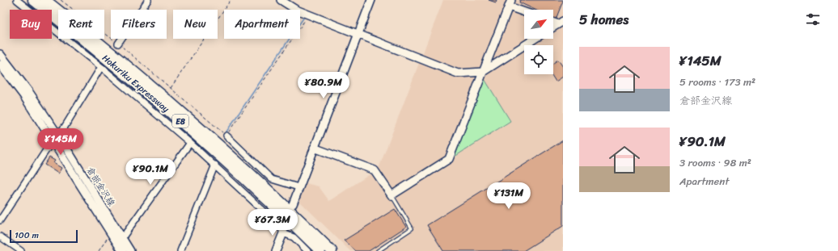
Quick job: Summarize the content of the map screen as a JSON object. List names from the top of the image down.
{
  "streets": {
    "highway": ["Hokuriku Expressway", "E8"],
    "street": ["倉部金沢線"]
  },
  "scale_bar": "100 m",
  "north": "top right",
  "page": {
    "heading": "5 homes",
    "chip": [
      "Buy",
      "Rent",
      "Filters",
      "New",
      "Apartment"
    ],
    "list": [
      {
        "name": "¥145M",
        "note": "5 rooms · 173 m² · 倉部金沢線"
      },
      {
        "name": "¥90.1M",
        "note": "3 rooms · 98 m² · Apartment"
      }
    ],
    "price": [
      "¥80.9M",
      "¥145M",
      "¥90.1M",
      "¥131M",
      "¥67.3M"
    ],
    "scale": "100 m"
  }
}
